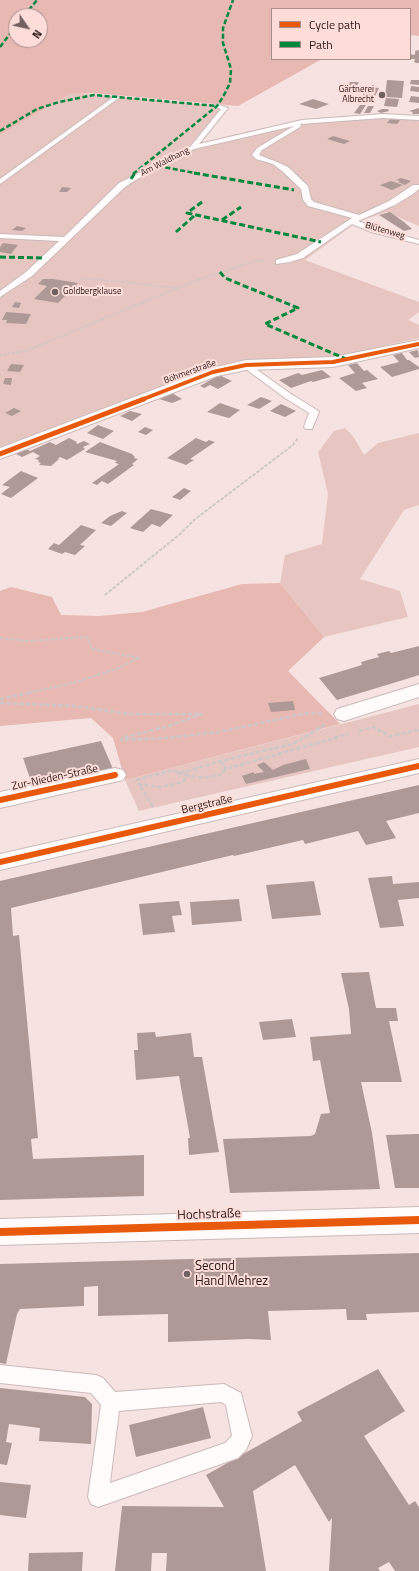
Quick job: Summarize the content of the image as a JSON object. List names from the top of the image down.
{
  "streets": {
    "street": [
      "Böhmerstraße",
      "Zur-Nieden-Straße",
      "Bergstraße",
      "Hochstraße"
    ],
    "lane": ["Am Waldhang", "Blütenweg"]
  },
  "places": ["Gärtnerei Albrecht", "Goldbergklause", "Second Hand Mehrez"],
  "legend": ["Cycle path", "Path"],
  "north": "bottom right"
}
